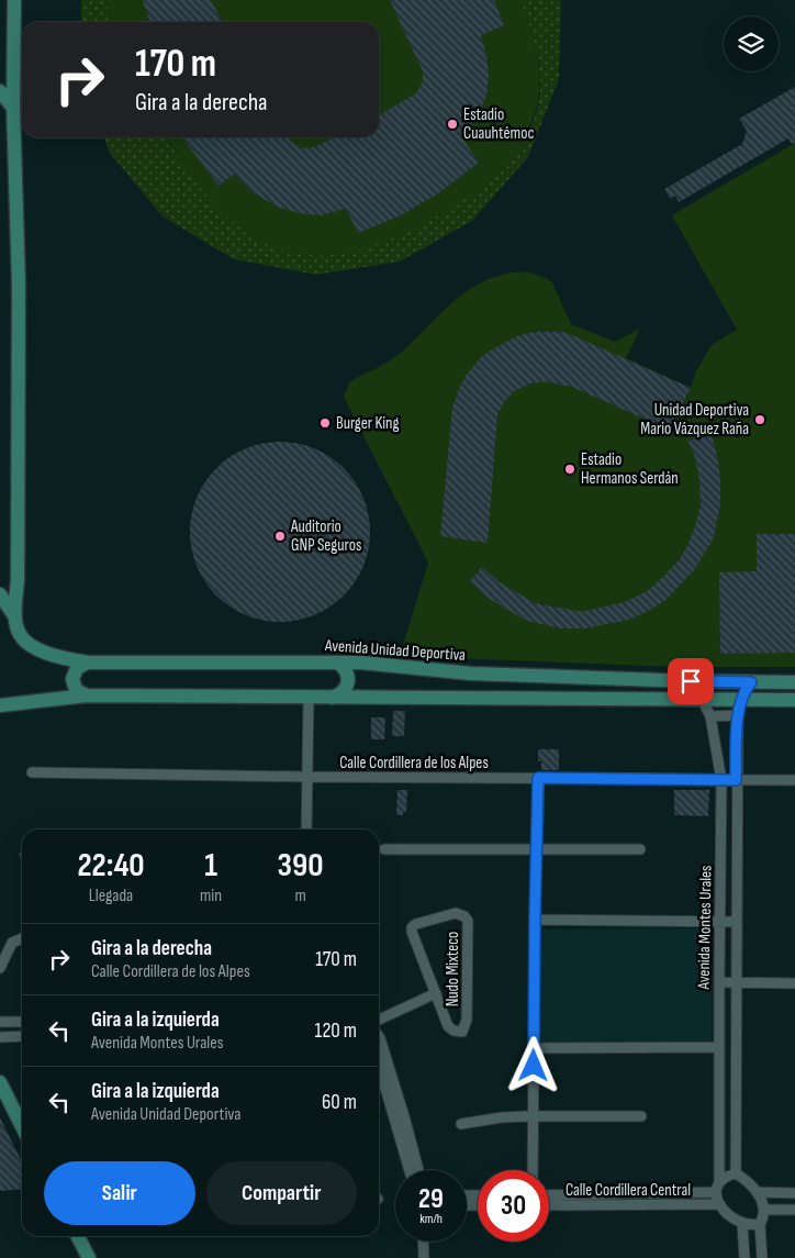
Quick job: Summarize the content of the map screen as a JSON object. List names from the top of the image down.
{
  "streets": {
    "street": [
      "Avenida Unidad Deportiva",
      "Calle Cordillera de los Alpes",
      "Avenida Montes Urales",
      "Nudo Mixteco",
      "Calle Cordillera Central"
    ]
  },
  "crossings": [
    ["Avenida Unidad Deportiva", "Avenida Montes Urales"],
    ["Calle Cordillera de los Alpes", "Avenida Montes Urales"],
    ["Avenida Montes Urales", "Calle Cordillera Central"]
  ],
  "places": [
    "Estadio Cuauhtémoc",
    "Unidad Deportiva Mario Vázquez Raña",
    "Burger King",
    "Estadio Hermanos Serdán",
    "Auditorio GNP Seguros"
  ],
  "page": {
    "turn": ["170 m", "Gira a la derecha"],
    "eta": [
      "22:40",
      "Llegada",
      "1",
      "min",
      "390",
      "m"
    ],
    "list": [
      {
        "name": "Gira a la derecha",
        "note": "Calle Cordillera de los Alpes",
        "value": "170 m"
      },
      {
        "name": "Gira a la izquierda",
        "note": "Avenida Montes Urales",
        "value": "120 m"
      },
      {
        "name": "Gira a la izquierda",
        "note": "Avenida Unidad Deportiva",
        "value": "60 m"
      }
    ],
    "buttons": ["Salir", "Compartir"],
    "speed": "29 km/h",
    "limit": "30"
  }
}
